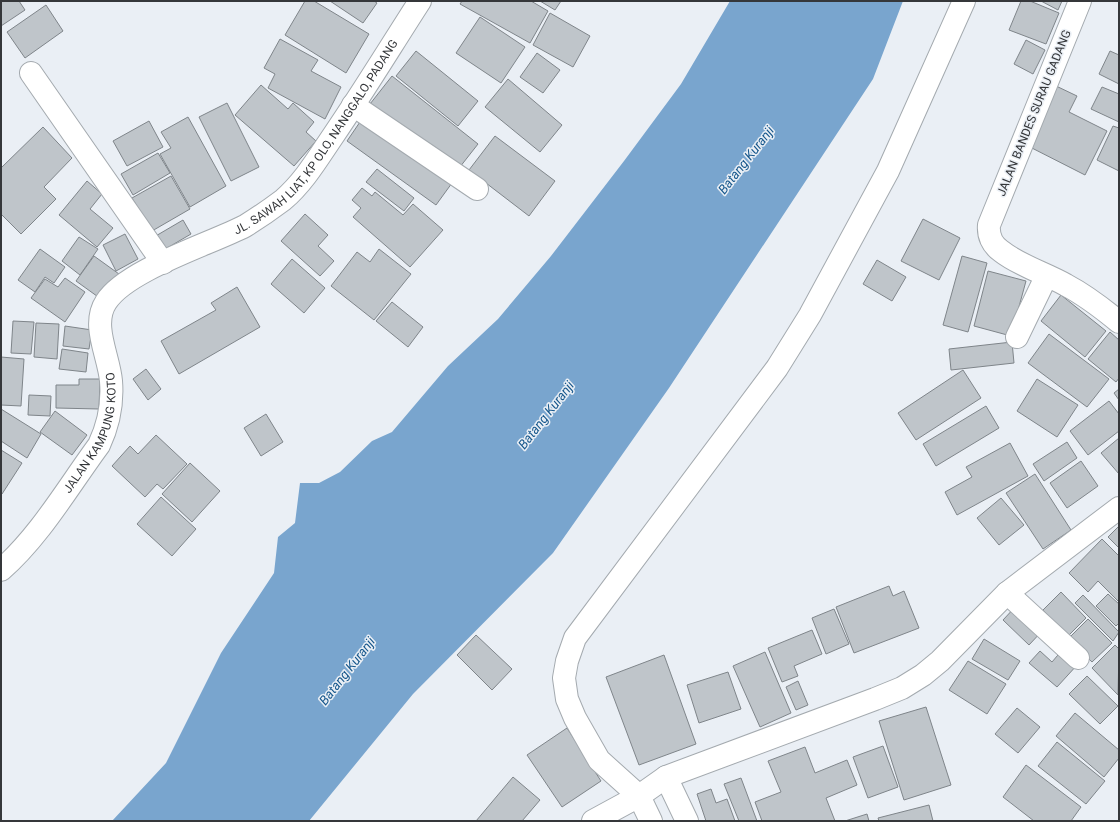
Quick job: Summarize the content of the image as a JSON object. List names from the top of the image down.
{
  "streets": {
    "street": ["JALAN BANDES SURAU GADANG", "JL. SAWAH LIAT, KP OLO, NANGGALO, PADANG", "JALAN KAMPUNG KOTO"]
  },
  "crossings": [
    ["JL. SAWAH LIAT, KP OLO, NANGGALO, PADANG", "JALAN KAMPUNG KOTO"]
  ],
  "water": ["Batang Kuranji"]
}
